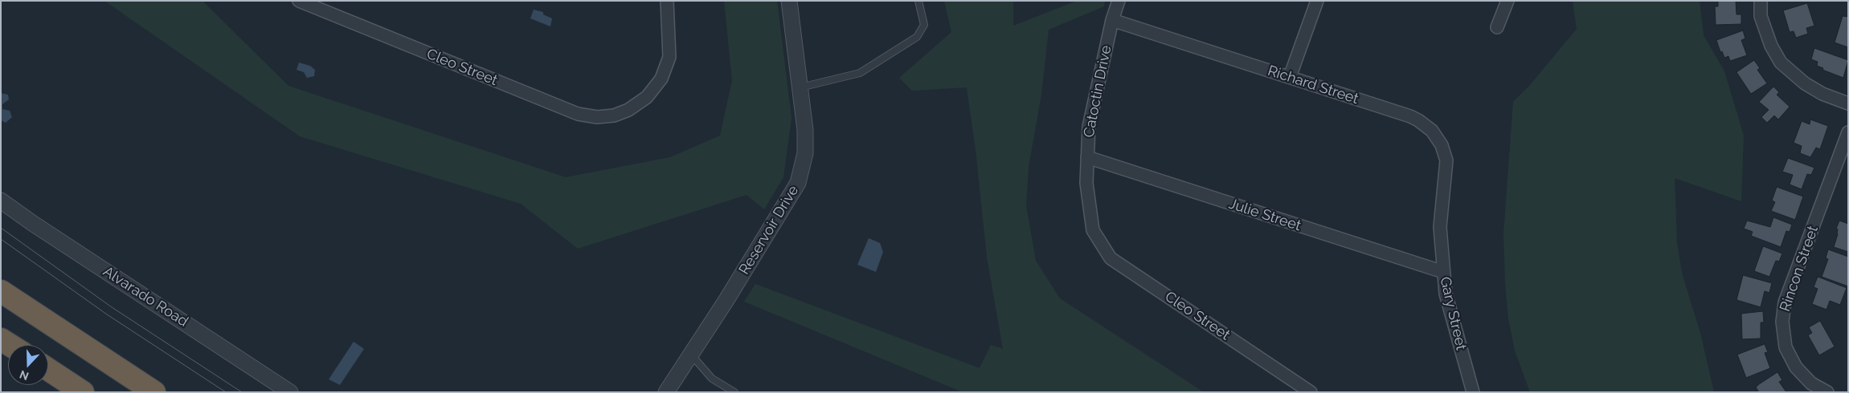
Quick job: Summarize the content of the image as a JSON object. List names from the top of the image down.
{
  "streets": {
    "street": [
      "Cleo Street",
      "Richard Street",
      "Catoctin Drive",
      "Julie Street",
      "Reservoir Drive",
      "Rincon Street",
      "Alvarado Road",
      "Gary Street"
    ]
  },
  "crossings": [
    ["Cleo Street", "Catoctin Drive"],
    ["Richard Street", "Catoctin Drive"],
    ["Richard Street", "Gary Street"],
    ["Catoctin Drive", "Julie Street"],
    ["Julie Street", "Gary Street"]
  ],
  "north": "bottom"
}
